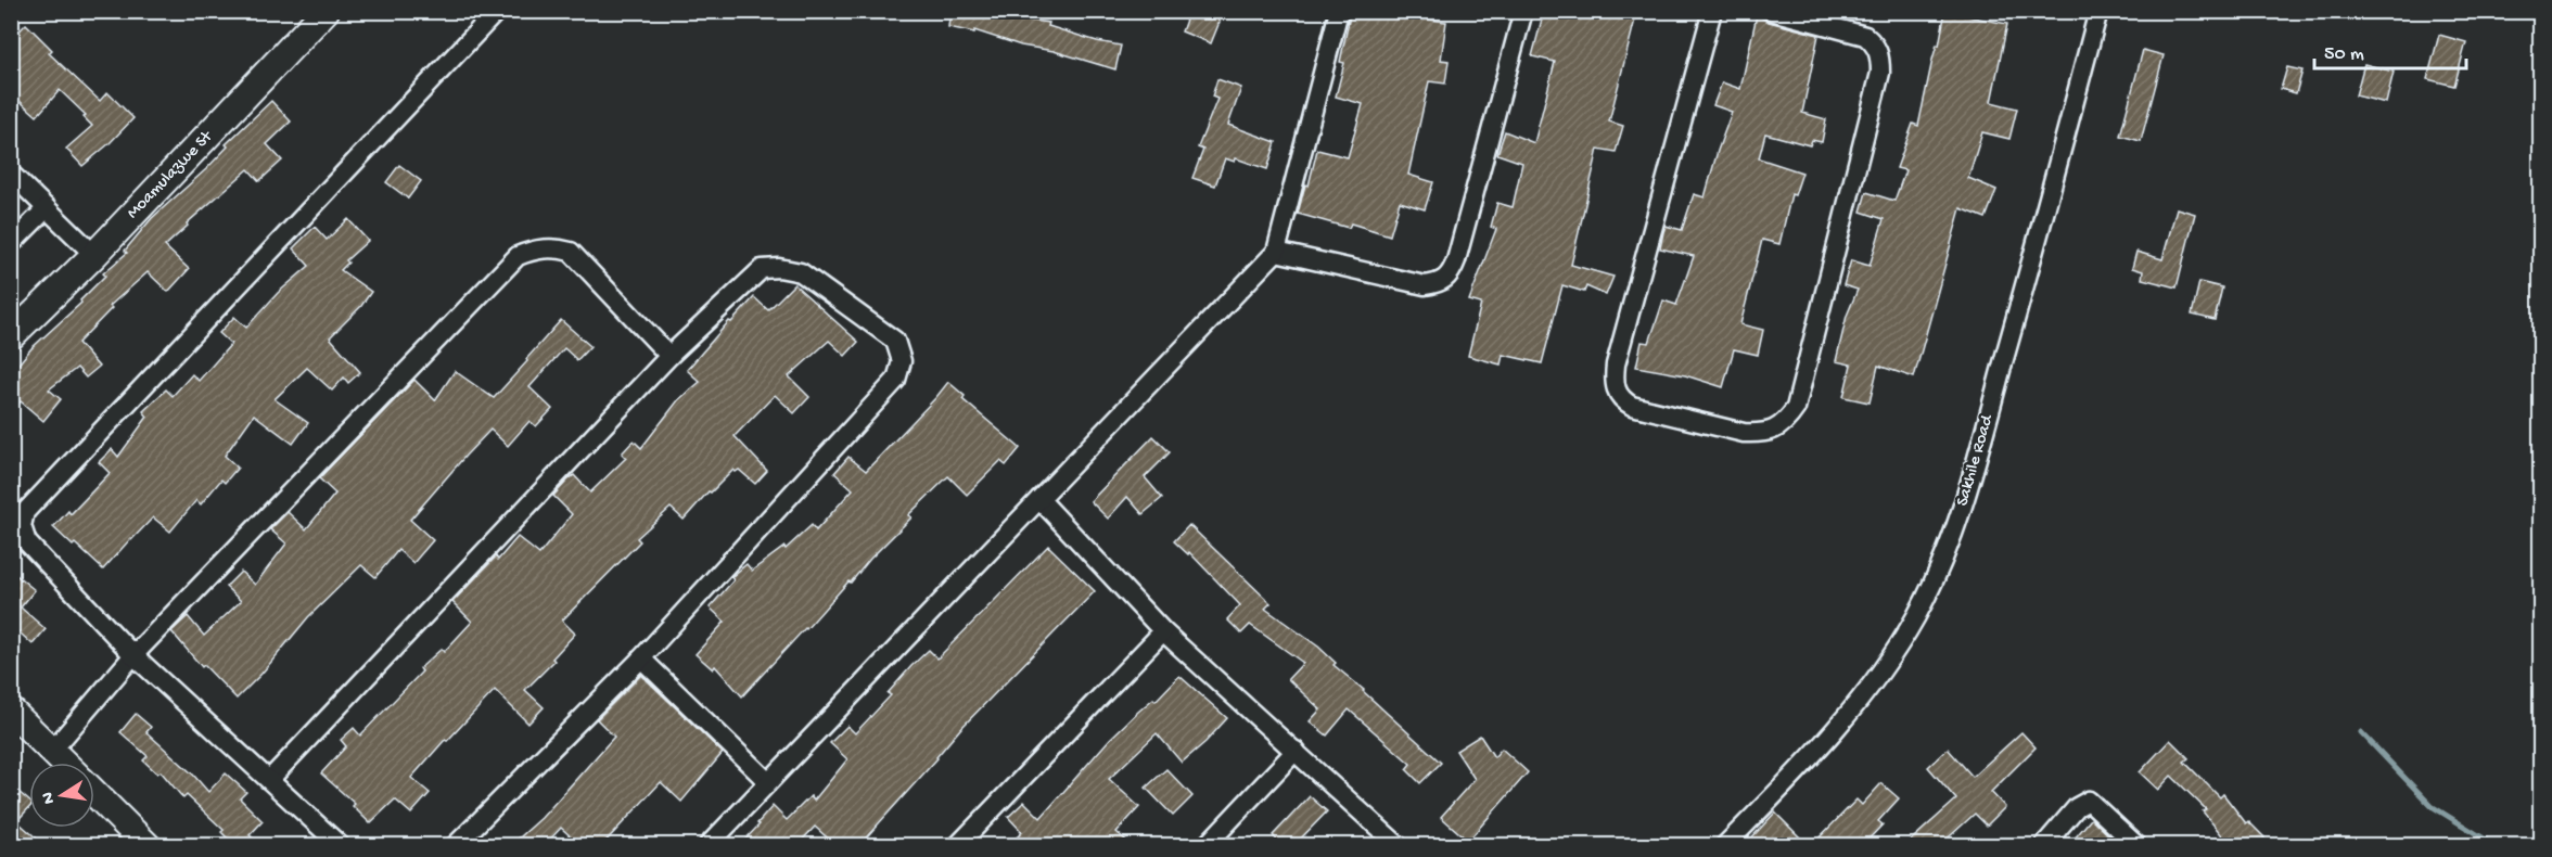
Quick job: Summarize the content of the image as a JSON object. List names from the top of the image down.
{
  "streets": {
    "street": ["Moamulazwe St", "Sakhile Road"]
  },
  "scale_bar": "50 m",
  "north": "left"
}
